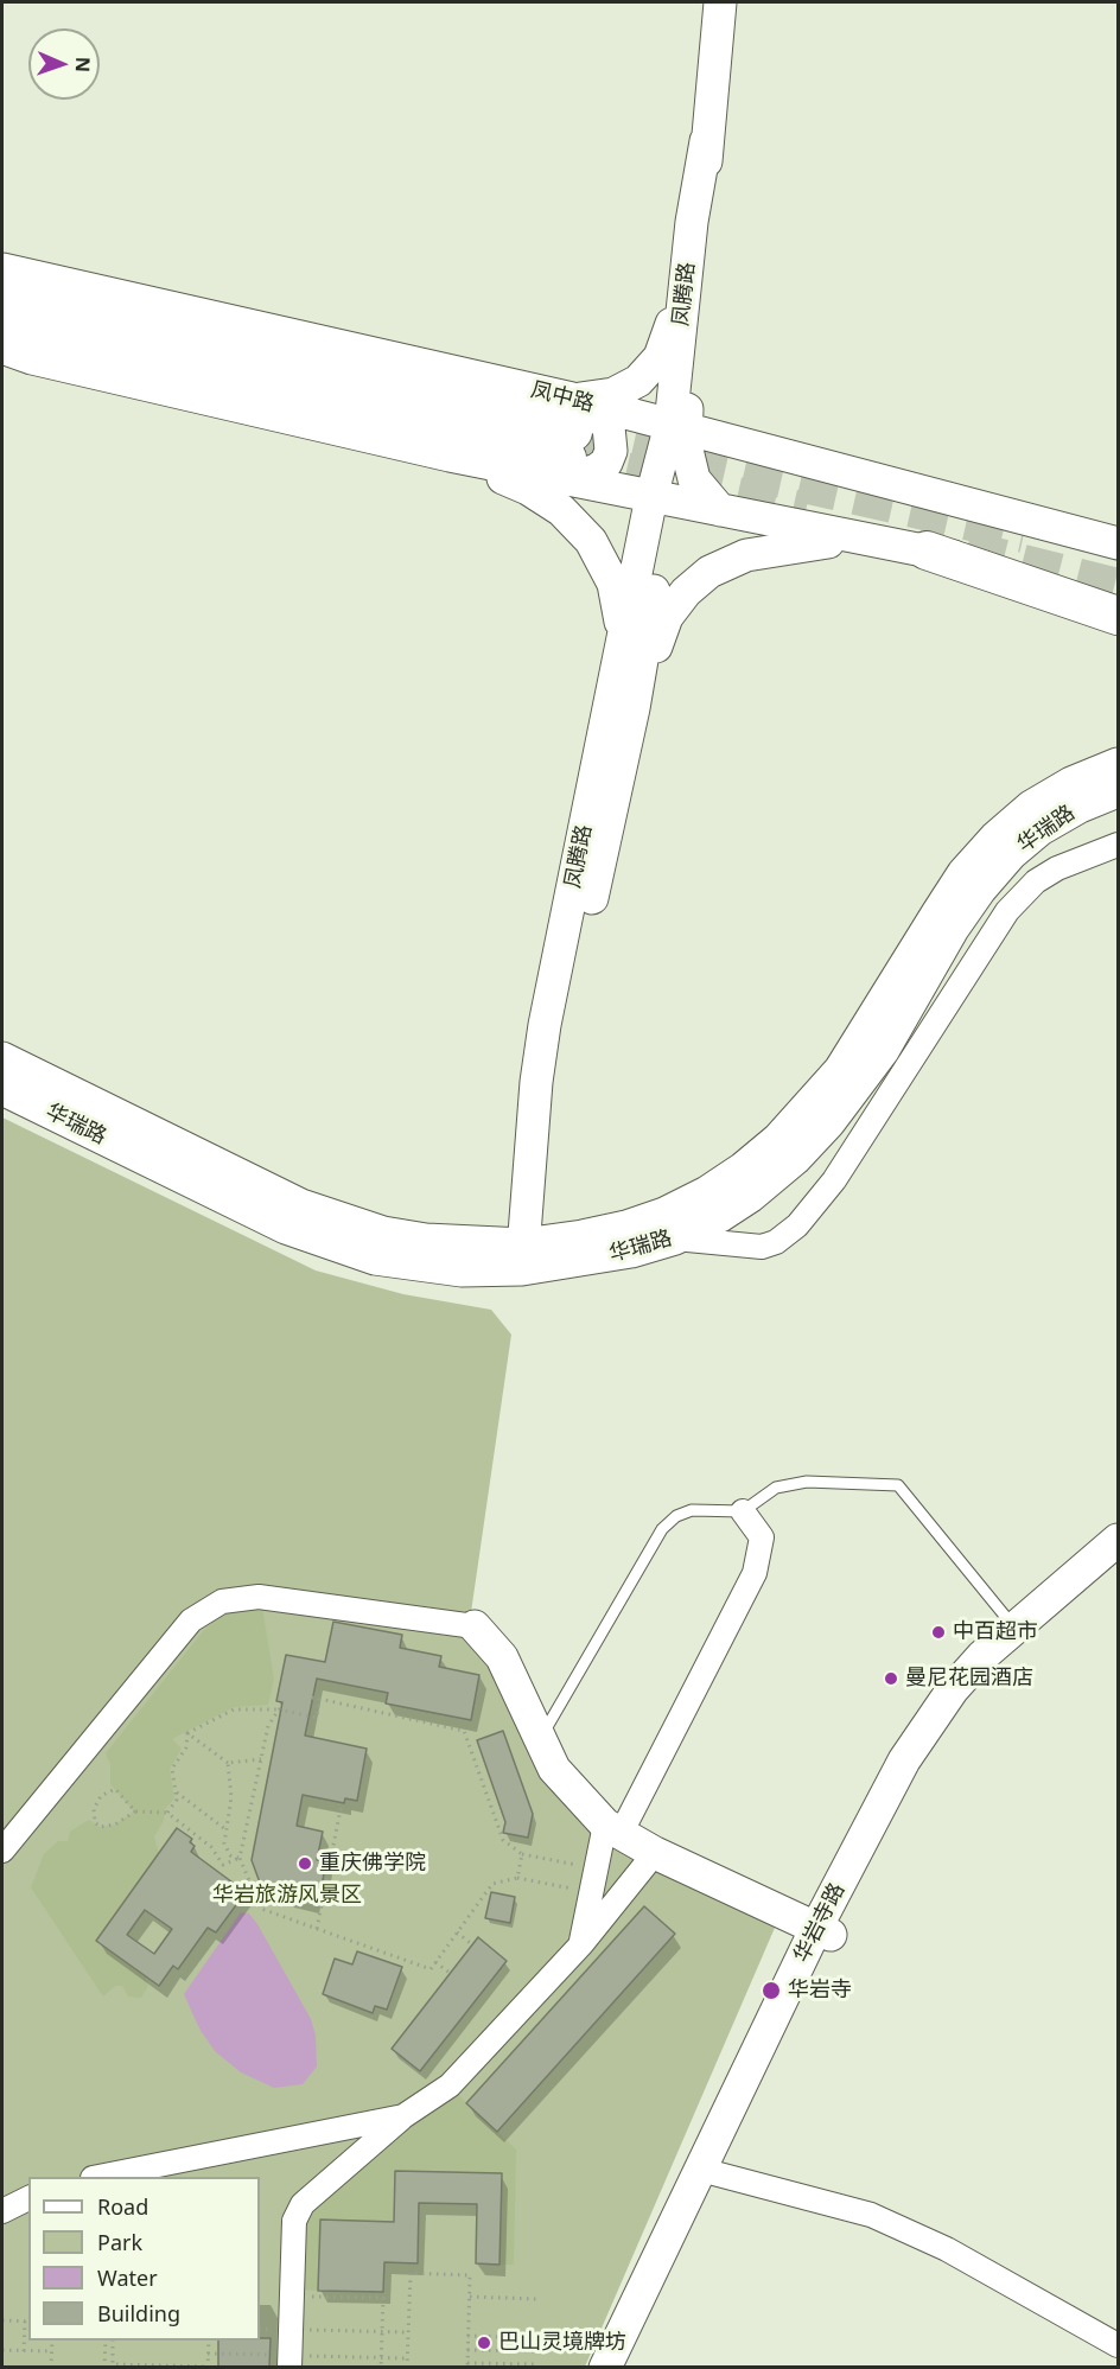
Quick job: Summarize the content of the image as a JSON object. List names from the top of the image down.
{
  "streets": {
    "street": [
      "凤腾路",
      "凤中路",
      "华瑞路",
      "华岩寺路"
    ]
  },
  "crossings": [
    ["凤腾路", "凤中路"],
    ["凤腾路", "华瑞路"]
  ],
  "parks": ["华岩旅游风景区"],
  "places": [
    "中百超市",
    "曼尼花园酒店",
    "重庆佛学院",
    "华岩寺",
    "巴山灵境牌坊"
  ],
  "legend": [
    "Road",
    "Park",
    "Water",
    "Building"
  ],
  "north": "right"
}
